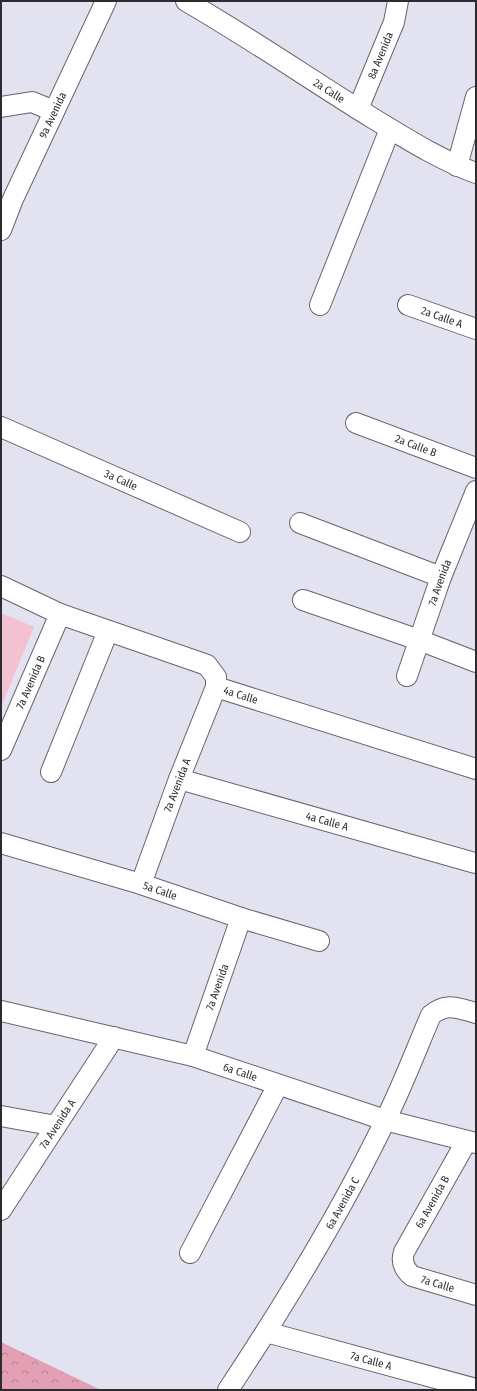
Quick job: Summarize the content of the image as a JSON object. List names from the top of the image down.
{
  "streets": {
    "street": [
      "8a Avenida",
      "2a Calle",
      "9a Avenida",
      "2a Calle A",
      "2a Calle B",
      "3a Calle",
      "7a Avenida",
      "7a Avenida B",
      "4a Calle",
      "7a Avenida A",
      "4a Calle A",
      "5a Calle",
      "6a Calle",
      "6a Avenida B",
      "6a Avenida C",
      "7a Calle",
      "7a Calle A"
    ]
  },
  "crossings": [
    ["8a Avenida", "2a Calle"],
    ["7a Avenida", "5a Calle"],
    ["7a Avenida", "6a Calle"],
    ["7a Avenida B", "4a Calle"],
    ["4a Calle", "7a Avenida A"],
    ["7a Avenida A", "4a Calle A"],
    ["7a Avenida A", "5a Calle"],
    ["7a Avenida A", "6a Calle"],
    ["6a Calle", "6a Avenida B"],
    ["6a Calle", "6a Avenida C"],
    ["6a Avenida B", "7a Calle"],
    ["6a Avenida C", "7a Calle A"]
  ]
}
